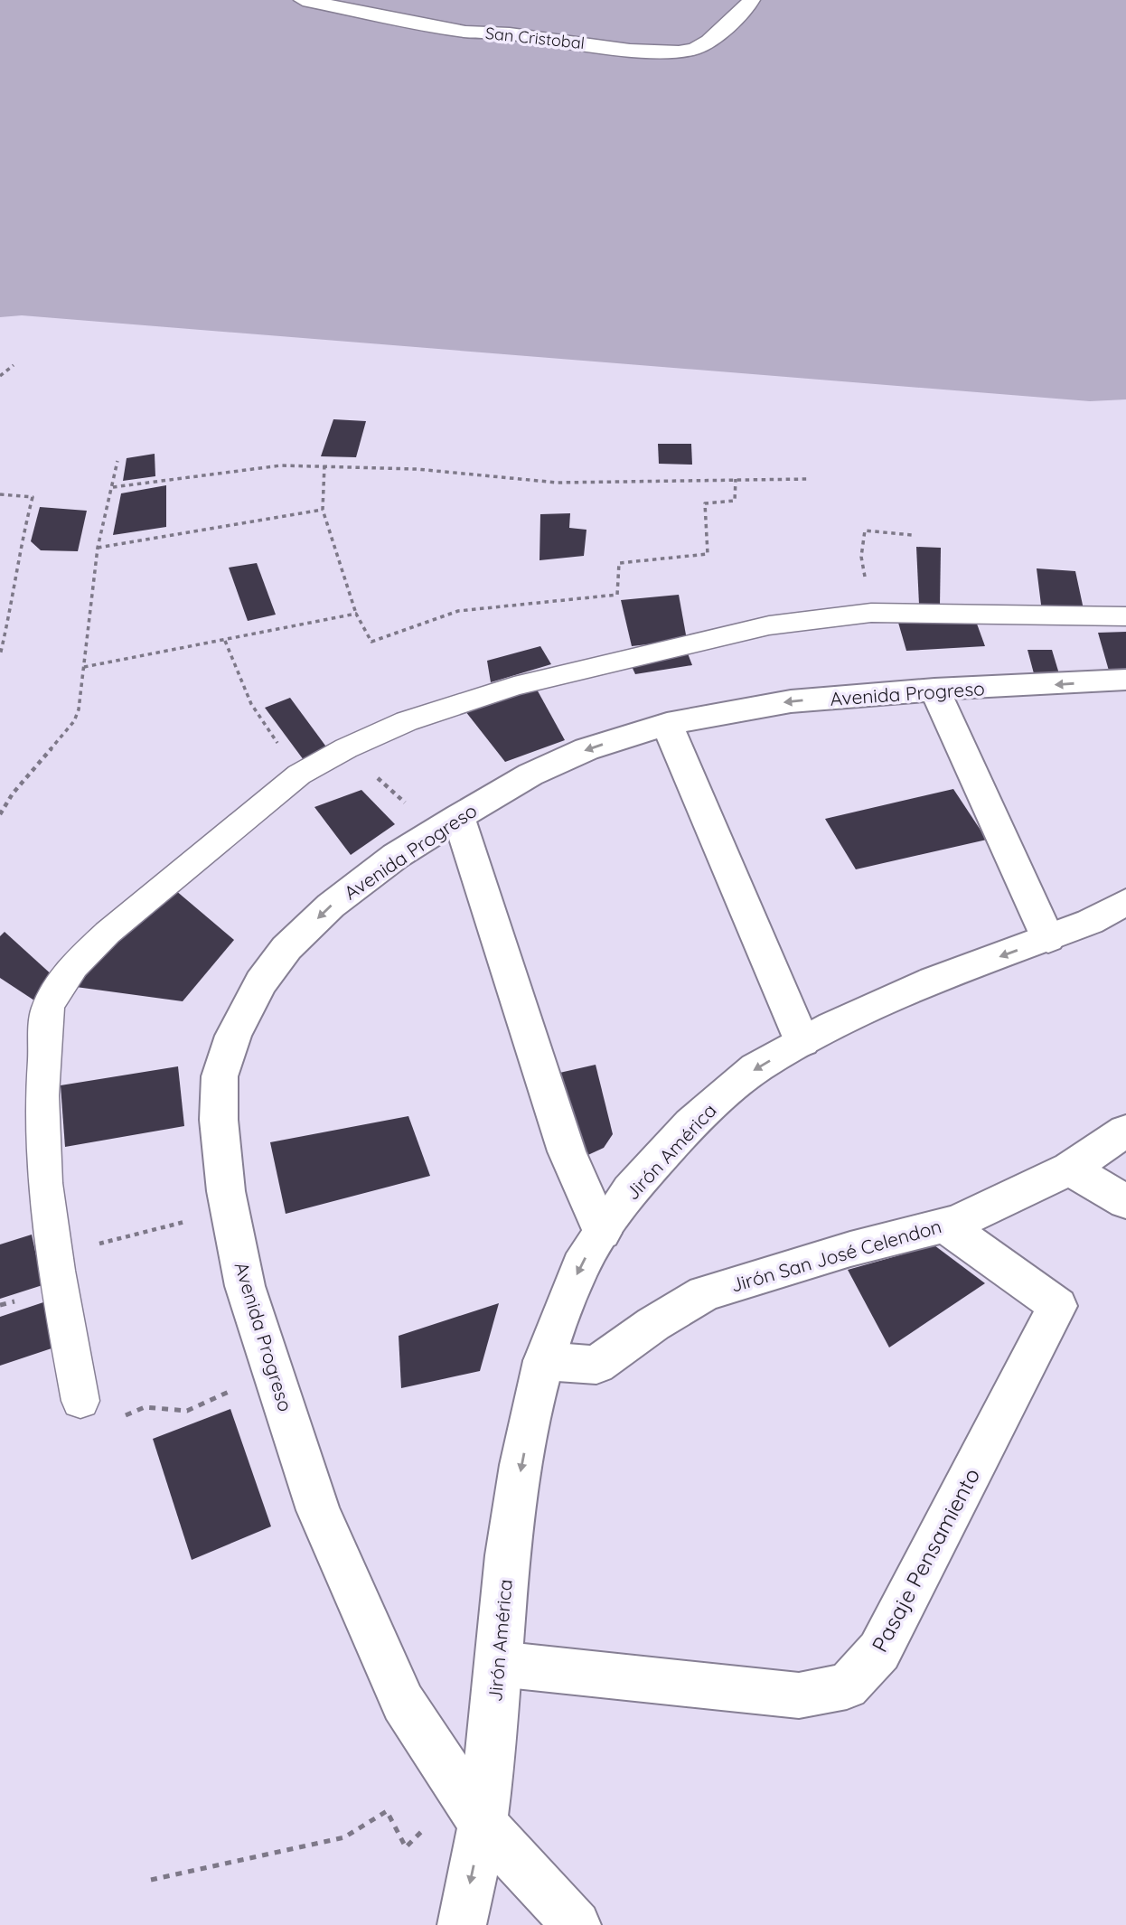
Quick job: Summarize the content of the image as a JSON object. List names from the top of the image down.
{
  "streets": {
    "street": [
      "Avenida Progreso",
      "Jirón América",
      "Jirón San José Celendon",
      "Pasaje Pensamiento"
    ],
    "lane": ["San Cristobal"]
  },
  "crossings": [
    ["Avenida Progreso", "Jirón América"],
    ["Jirón América", "Jirón San José Celendon"],
    ["Jirón América", "Pasaje Pensamiento"],
    ["Jirón San José Celendon", "Pasaje Pensamiento"]
  ],
  "one_way": ["Avenida Progreso", "Jirón América"]
}
